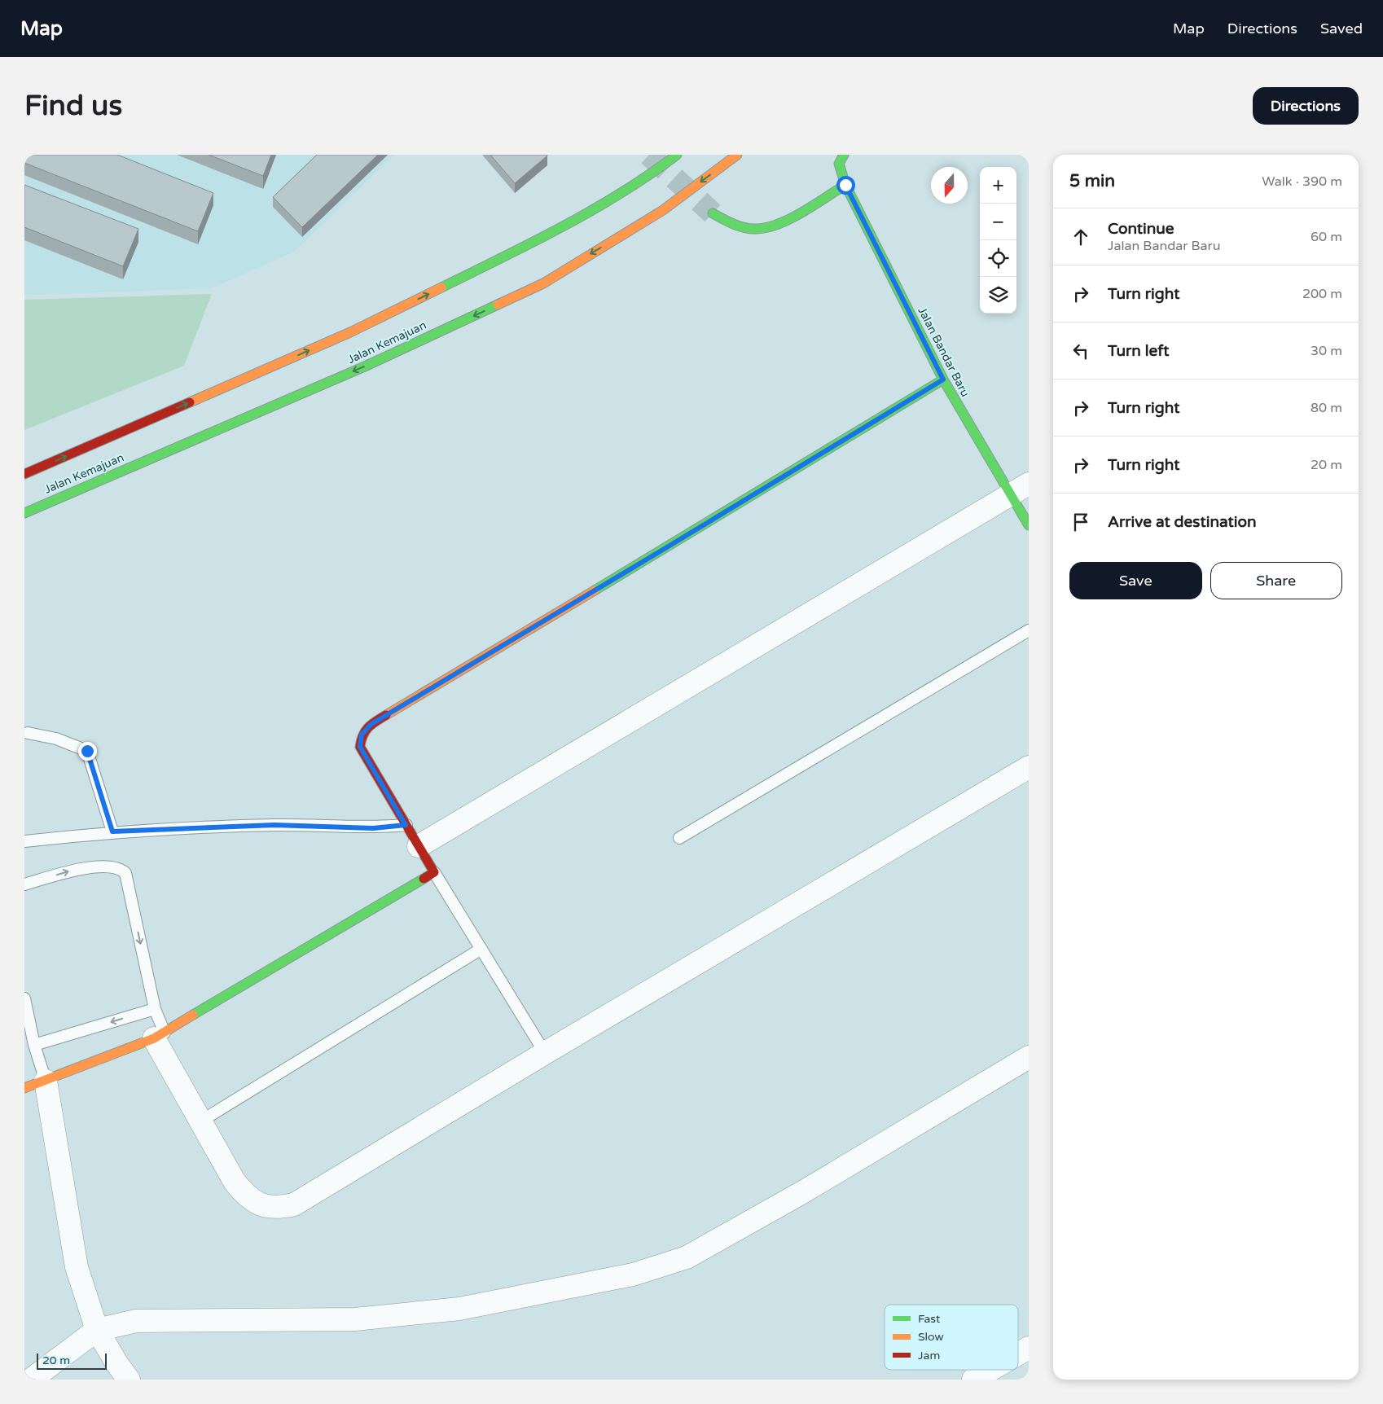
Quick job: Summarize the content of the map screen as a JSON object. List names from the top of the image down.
{
  "streets": {
    "street": ["Jalan Kemajuan", "Jalan Bandar Baru"]
  },
  "legend": ["Fast", "Slow", "Jam"],
  "scale_bar": "20 m",
  "north": "bottom",
  "page": {
    "header": "Map",
    "nav": ["Map", "Directions", "Saved"],
    "buttons": [
      "Directions",
      ["Save", "Share"]
    ],
    "title": "Find us",
    "heading": ["5 min", "Walk · 390 m"],
    "map_buttons": ["+", "−"],
    "list": [
      ["Continue", "Jalan Bandar Baru", "60 m"],
      ["Turn right", "200 m"],
      ["Turn left", "30 m"],
      ["Turn right", "80 m"],
      ["Turn right", "20 m"],
      "Arrive at destination"
    ],
    "scale": "20 m"
  }
}
